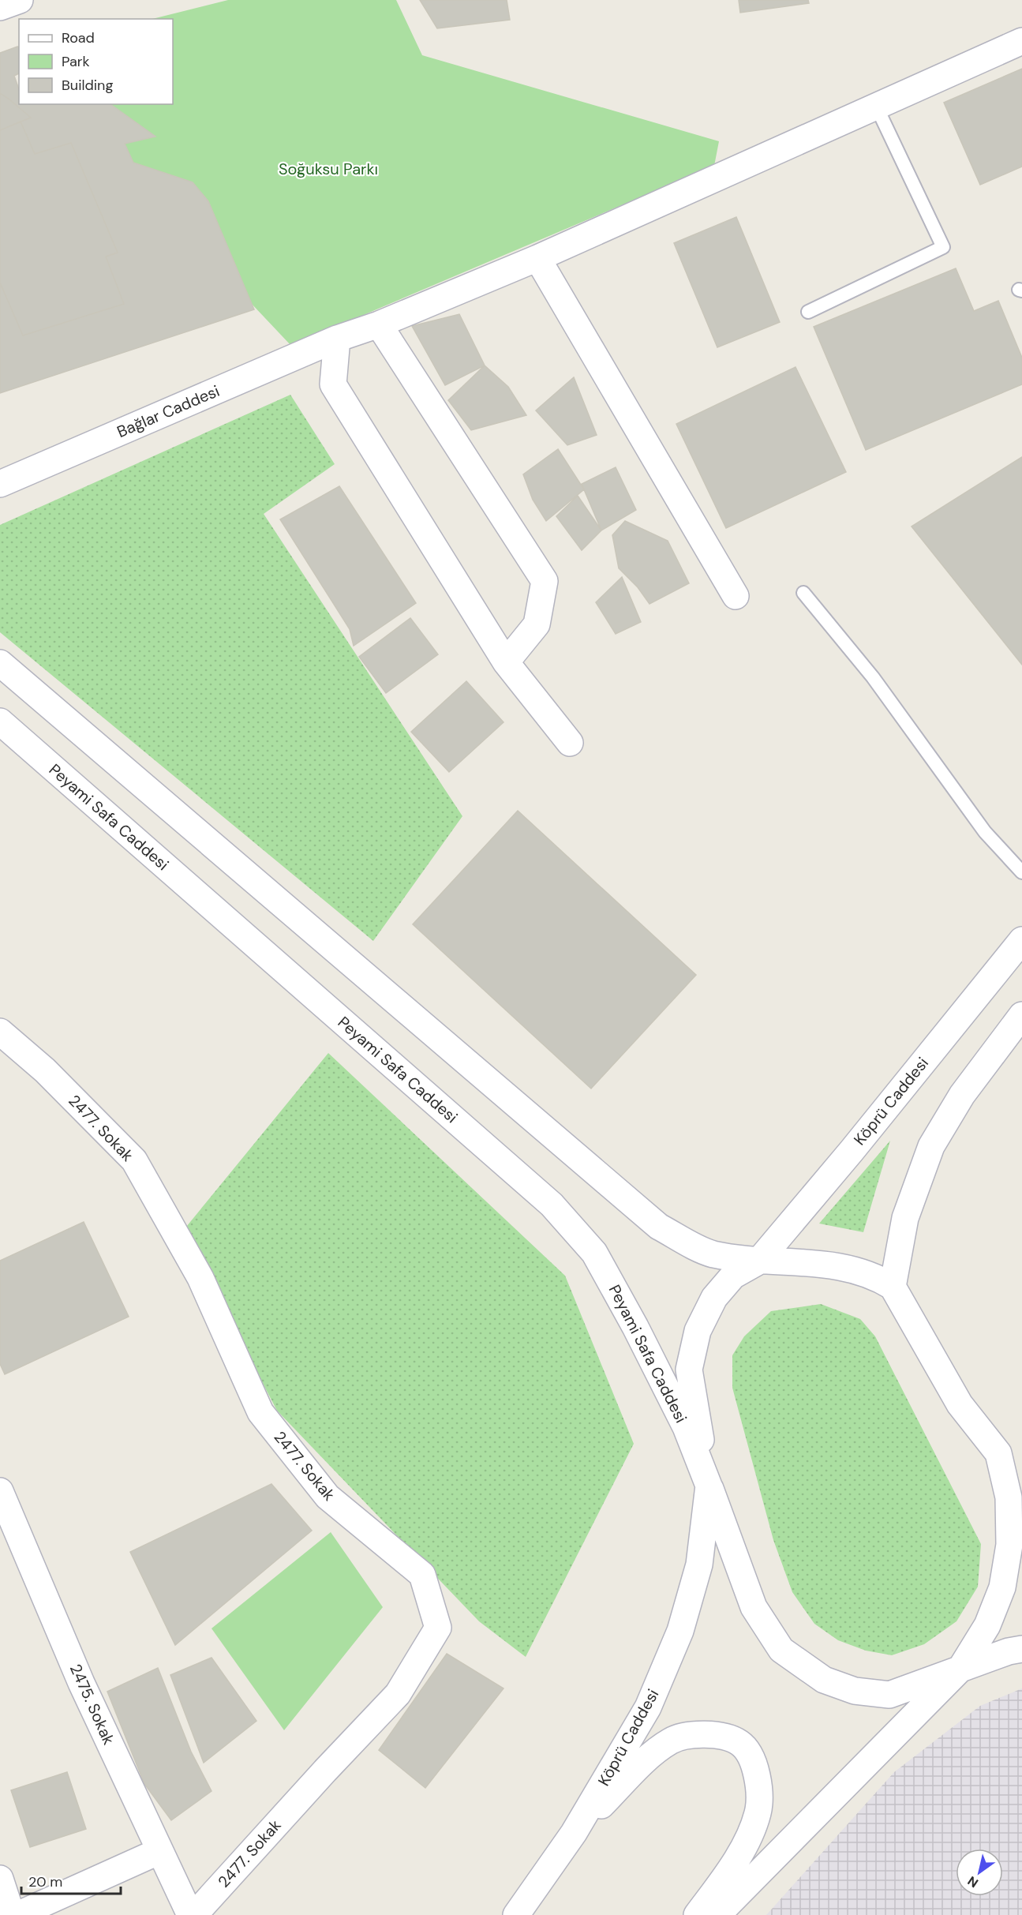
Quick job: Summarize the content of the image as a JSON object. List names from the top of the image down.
{
  "streets": {
    "street": [
      "Bağlar Caddesi",
      "Peyami Safa Caddesi",
      "Köprü Caddesi",
      "2477. Sokak",
      "2475. Sokak"
    ]
  },
  "crossings": [
    ["Peyami Safa Caddesi", "Köprü Caddesi"]
  ],
  "parks": ["Soğuksu Parkı"],
  "legend": ["Road", "Park", "Building"],
  "scale_bar": "20 m",
  "north": "bottom left"
}
